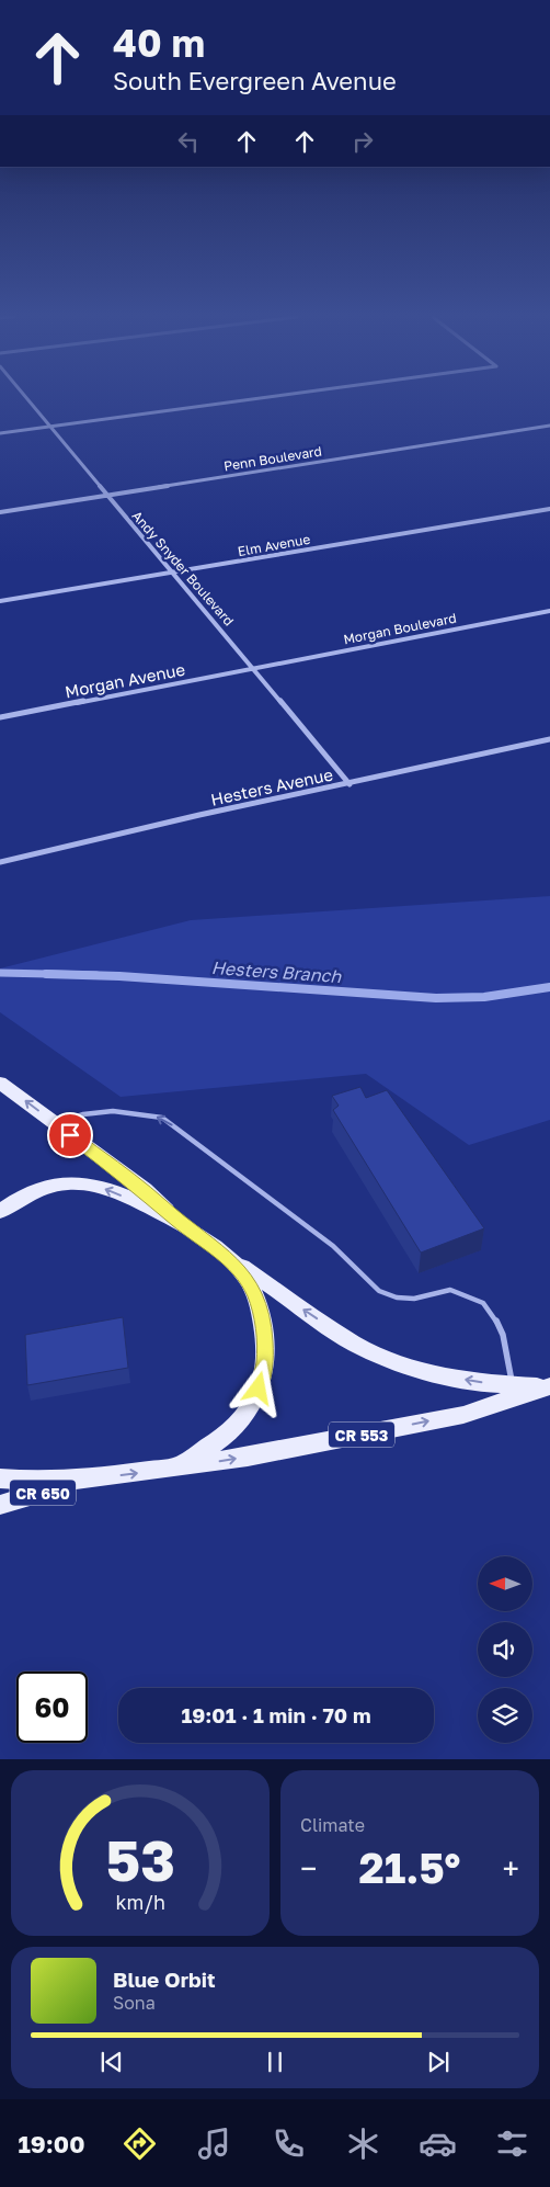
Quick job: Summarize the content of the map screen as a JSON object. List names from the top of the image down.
{
  "streets": {
    "main road": ["CR 553", "CR 650"],
    "street": [
      "Penn Boulevard",
      "Elm Avenue",
      "Andy Snyder Boulevard",
      "Morgan Boulevard",
      "Morgan Avenue",
      "Hesters Avenue"
    ]
  },
  "crossings": [
    ["Penn Boulevard", "Andy Snyder Boulevard"],
    ["Elm Avenue", "Andy Snyder Boulevard"],
    ["Andy Snyder Boulevard", "Morgan Boulevard"],
    ["Andy Snyder Boulevard", "Morgan Avenue"],
    ["Andy Snyder Boulevard", "Hesters Avenue"],
    ["Morgan Boulevard", "Morgan Avenue"]
  ],
  "water": ["Hesters Branch"],
  "north": "left",
  "page": {
    "turn": ["40 m", "South Evergreen Avenue"],
    "limit": "60",
    "trip": "19:01 · 1 min · 70 m",
    "tile": "Climate",
    "heat": ["−", "21.5°", "+"],
    "song": ["Blue Orbit", "Sona"],
    "tabs": "19:00",
    "gauge": ["53", "km/h"]
  }
}
